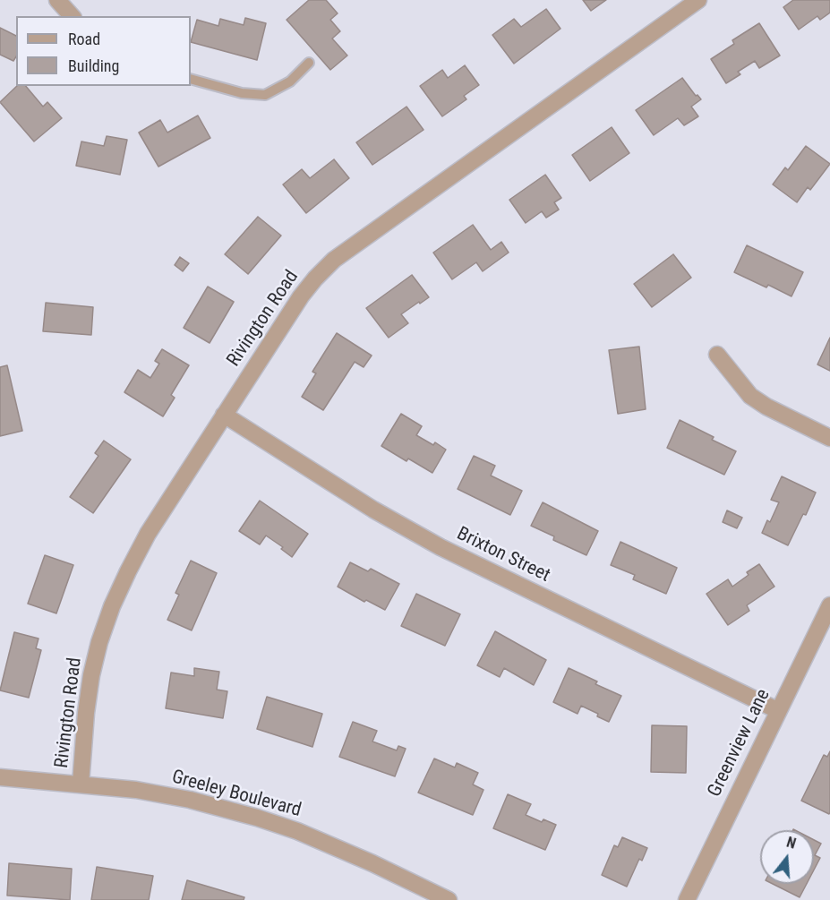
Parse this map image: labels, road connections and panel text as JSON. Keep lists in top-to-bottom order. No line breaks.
{"streets":{"street":["Rivington Road","Brixton Street","Greenview Lane","Greeley Boulevard"]},"crossings":[["Rivington Road","Brixton Street"],["Rivington Road","Greeley Boulevard"],["Brixton Street","Greenview Lane"]],"legend":["Road","Building"],"north":"top"}
